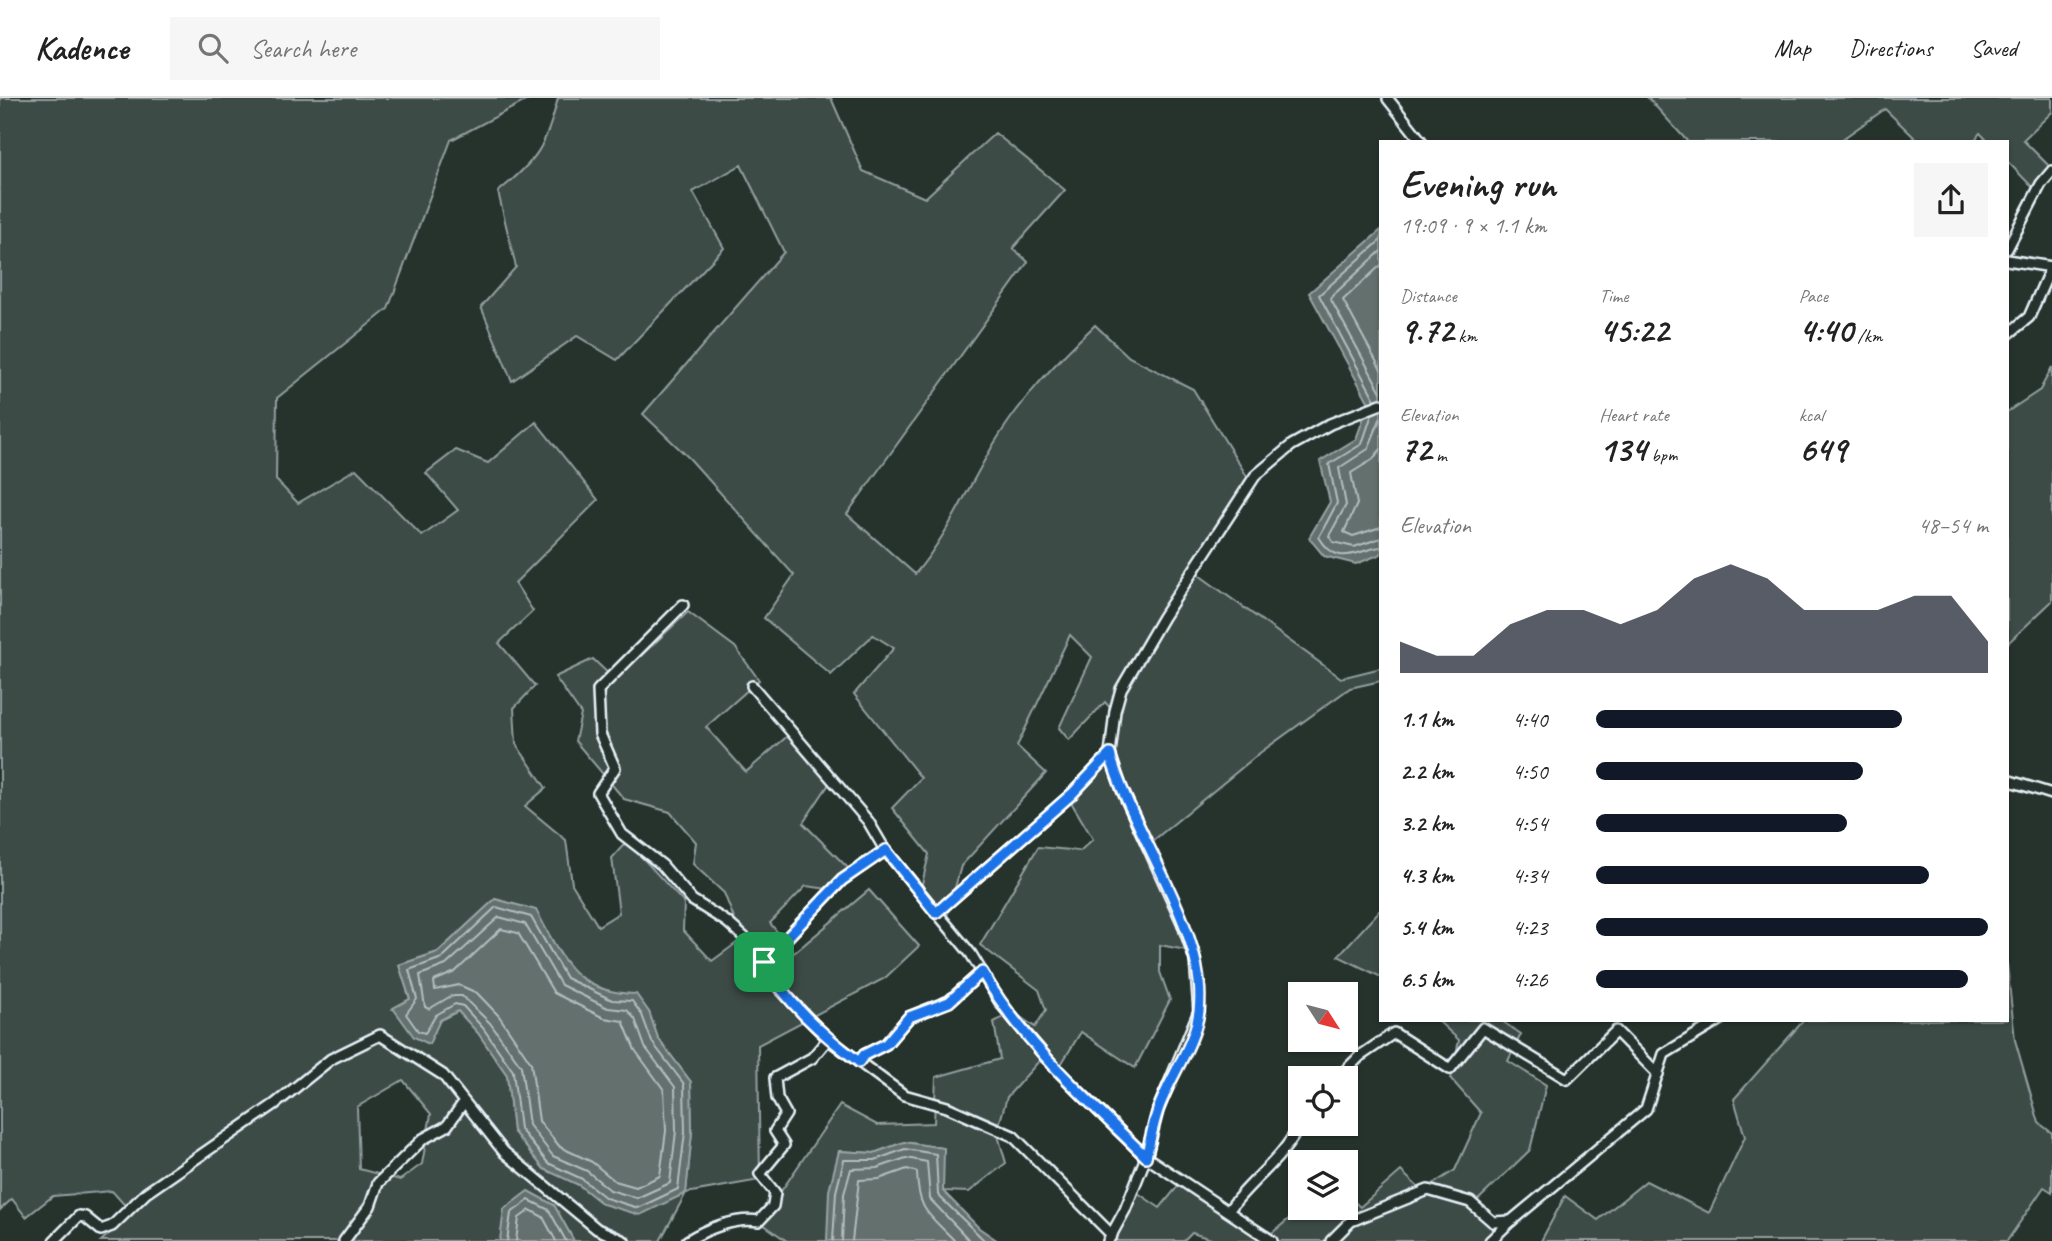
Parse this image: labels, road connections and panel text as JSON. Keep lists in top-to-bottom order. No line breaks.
{"north":"bottom right","page":{"header":"Kadence","search":"Search here","nav":["Map","Directions","Saved"],"heading":["Evening run","19:09 · 9 × 1.1 km"],"stats":[["Distance","9.72 km"],["Time","45:22"],["Pace","4:40 /km"],["Elevation","72 m"],["Heart rate","134 bpm"],["kcal","649"]],"chart":["Elevation","48–54 m"],"list":[{"name":"1.1 km","note":"4:40"},{"name":"2.2 km","note":"4:50"},{"name":"3.2 km","note":"4:54"},{"name":"4.3 km","note":"4:34"},{"name":"5.4 km","note":"4:23"},{"name":"6.5 km","note":"4:26"}]}}
